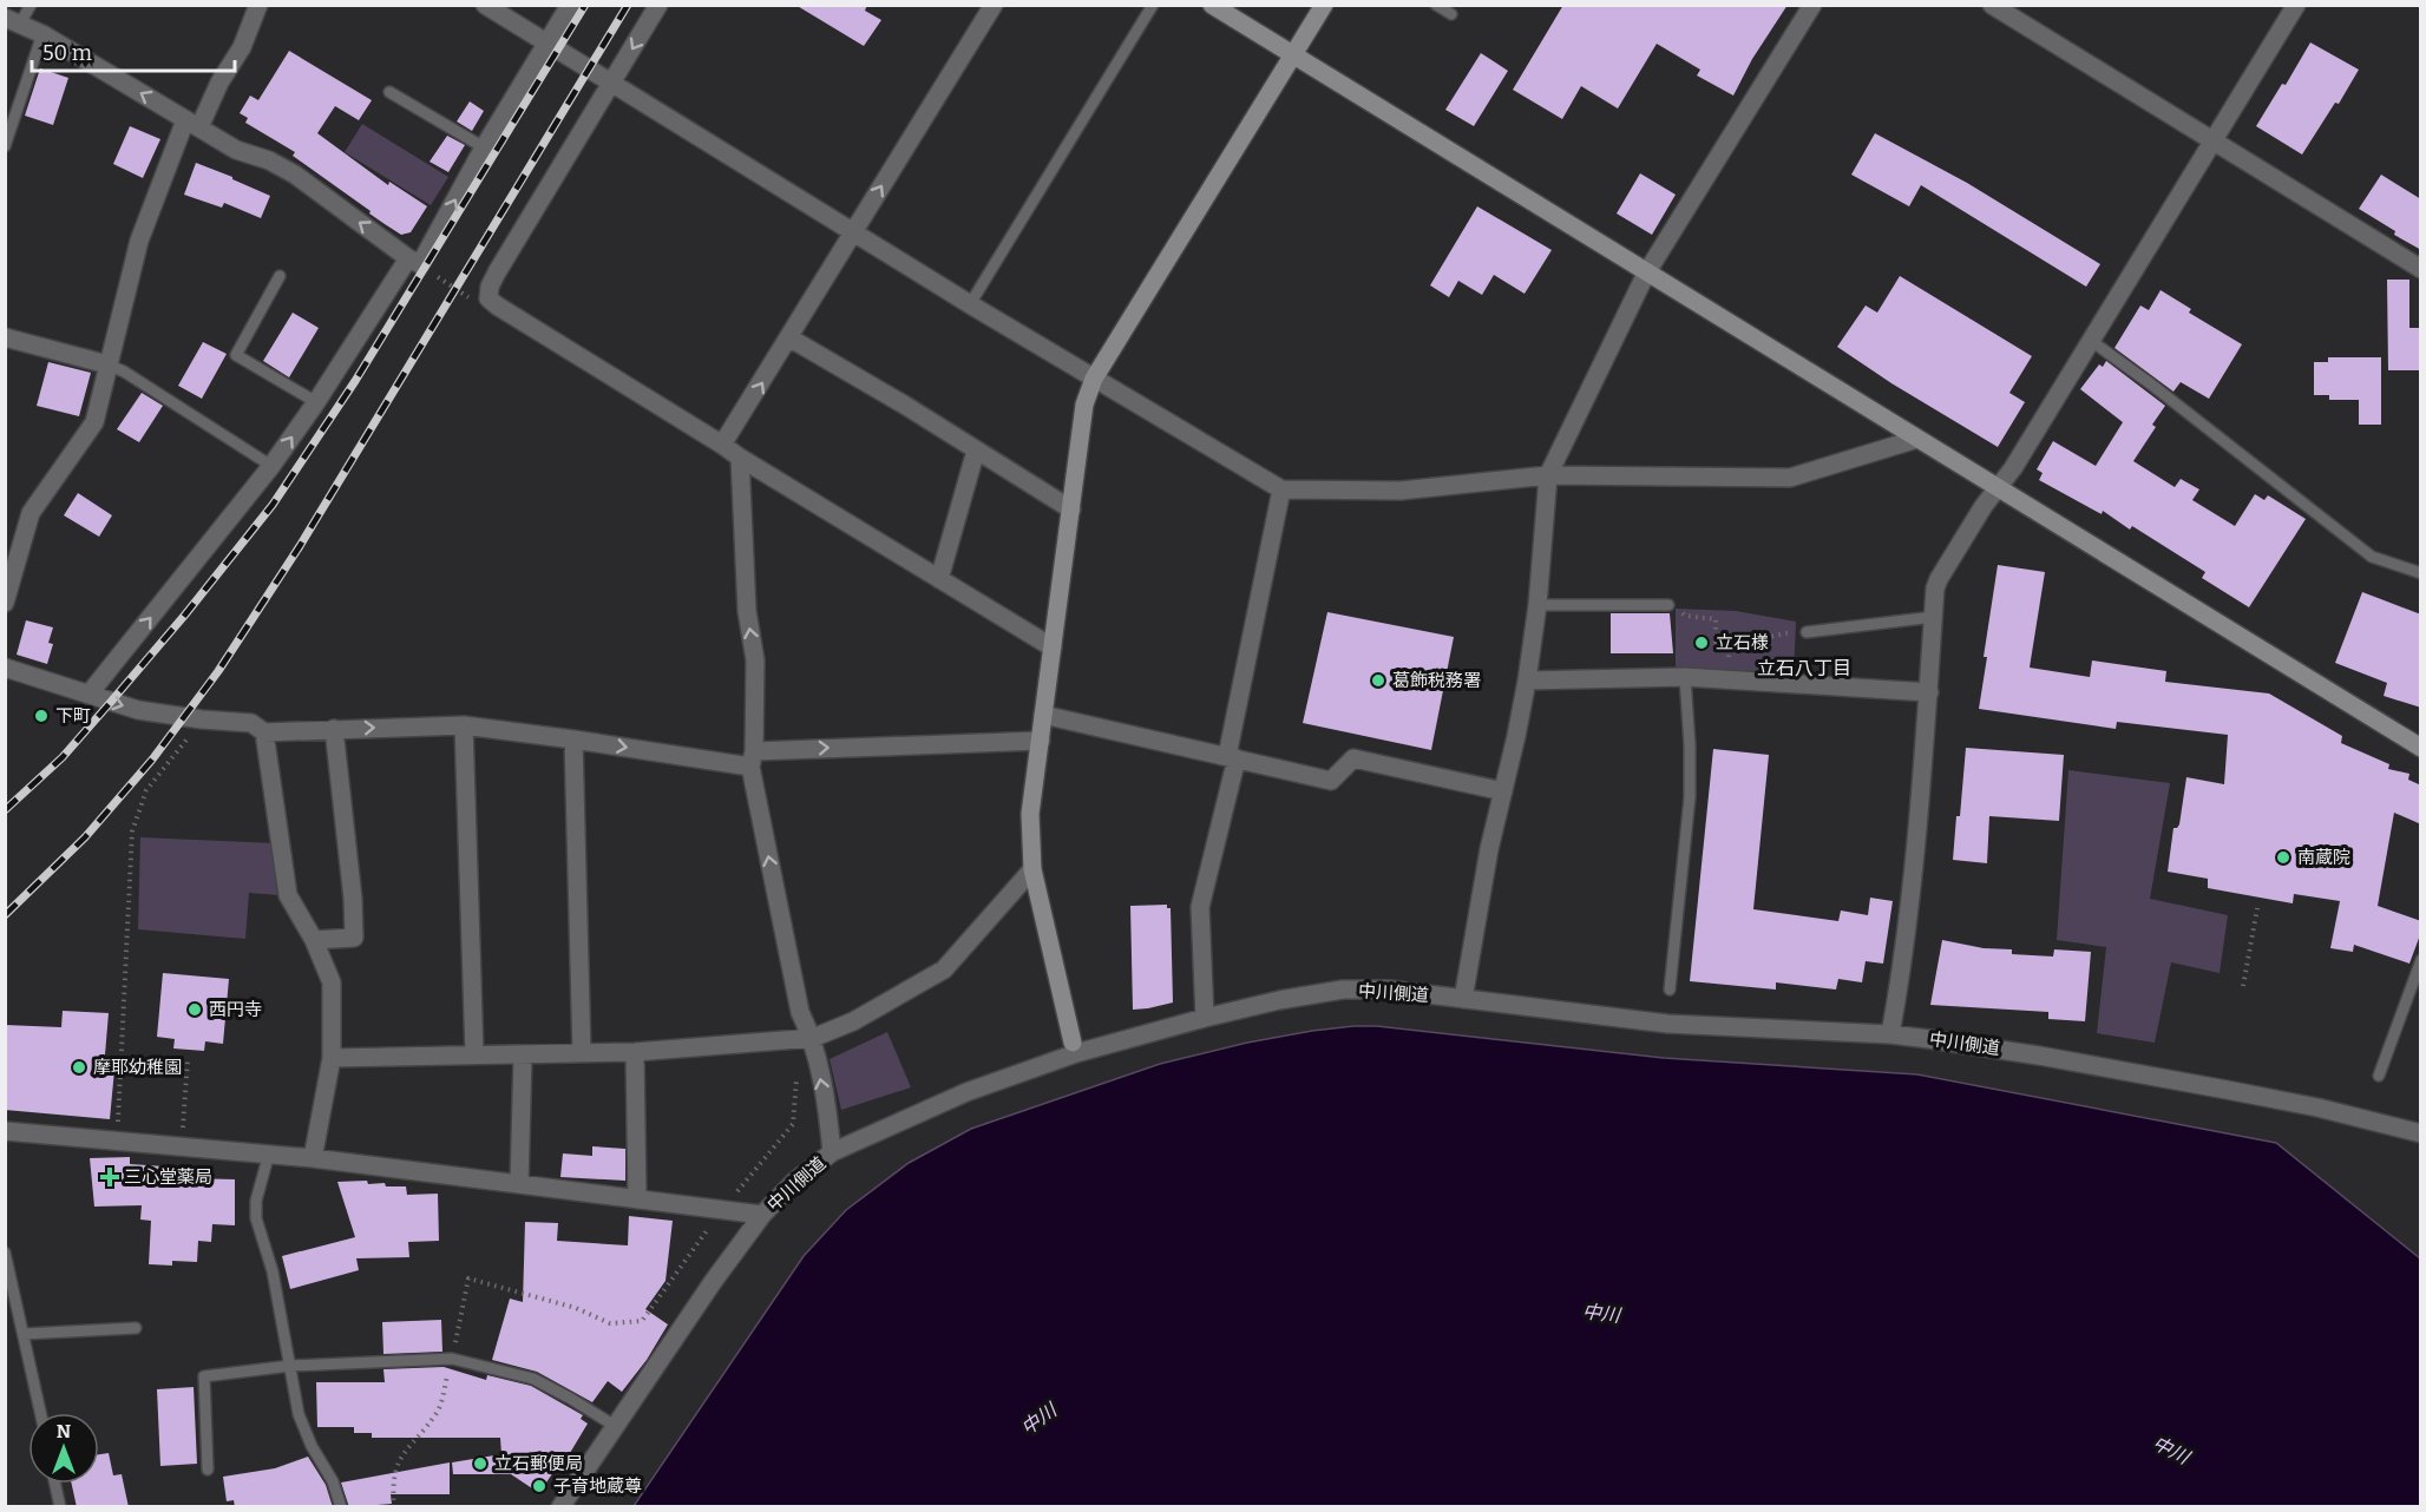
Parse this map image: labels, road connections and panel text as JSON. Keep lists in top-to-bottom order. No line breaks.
{"streets":{"street":["中川側道"]},"districts":["立石八丁目"],"water":["中川"],"places":{"other":["立石様","葛飾税務署","下町","南蔵院","西円寺","摩耶幼稚園","立石郵便局","子育地蔵尊"],"health":["三心堂薬局"]},"scale_bar":"50 m","north":"top"}
